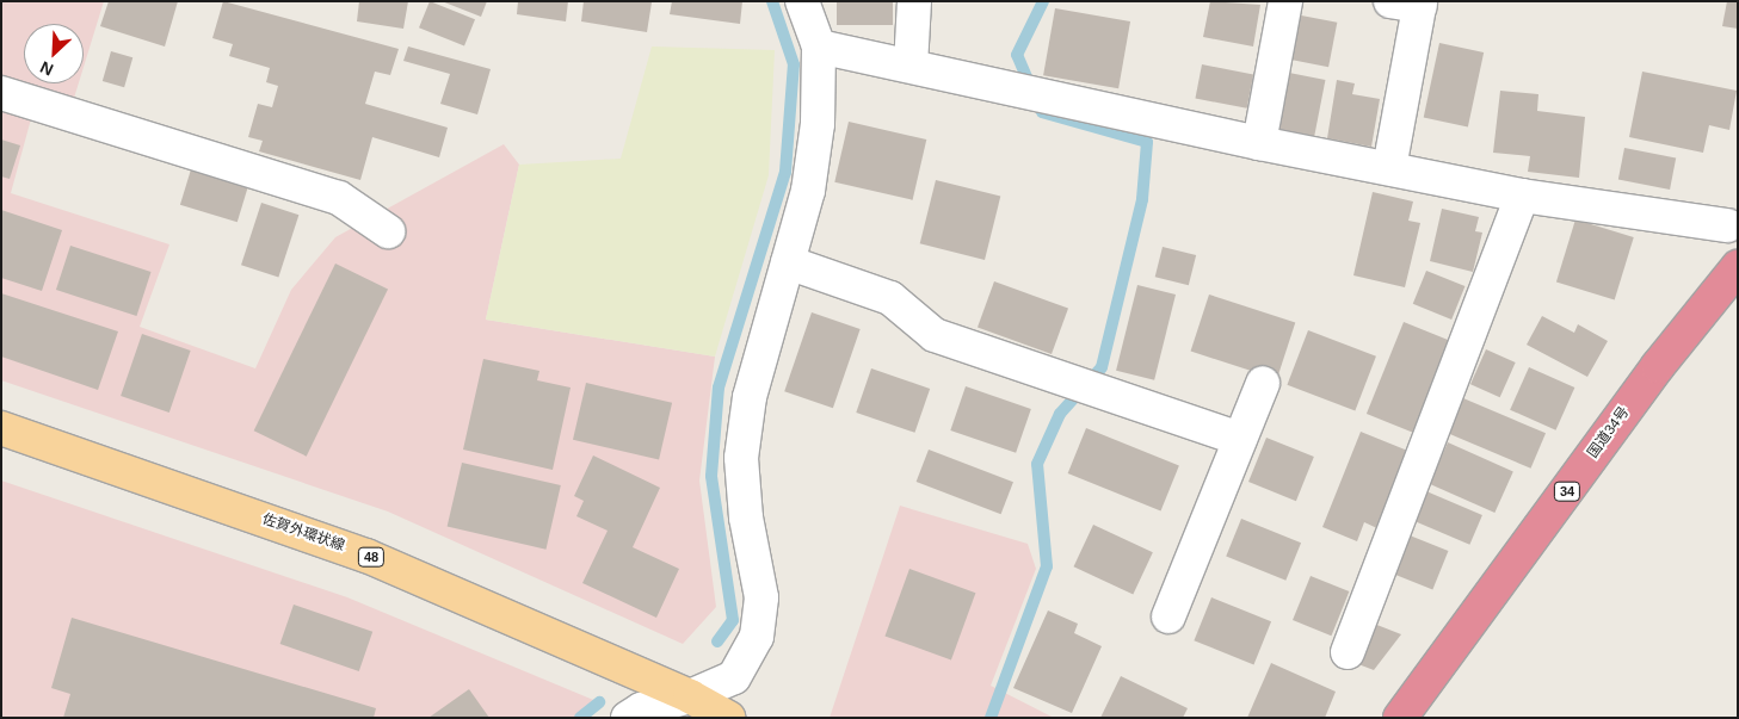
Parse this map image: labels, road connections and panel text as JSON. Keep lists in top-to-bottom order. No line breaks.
{"streets":{"highway":["国道34号","34"],"main road":["佐賀外環状線","48"]},"north":"bottom left"}
